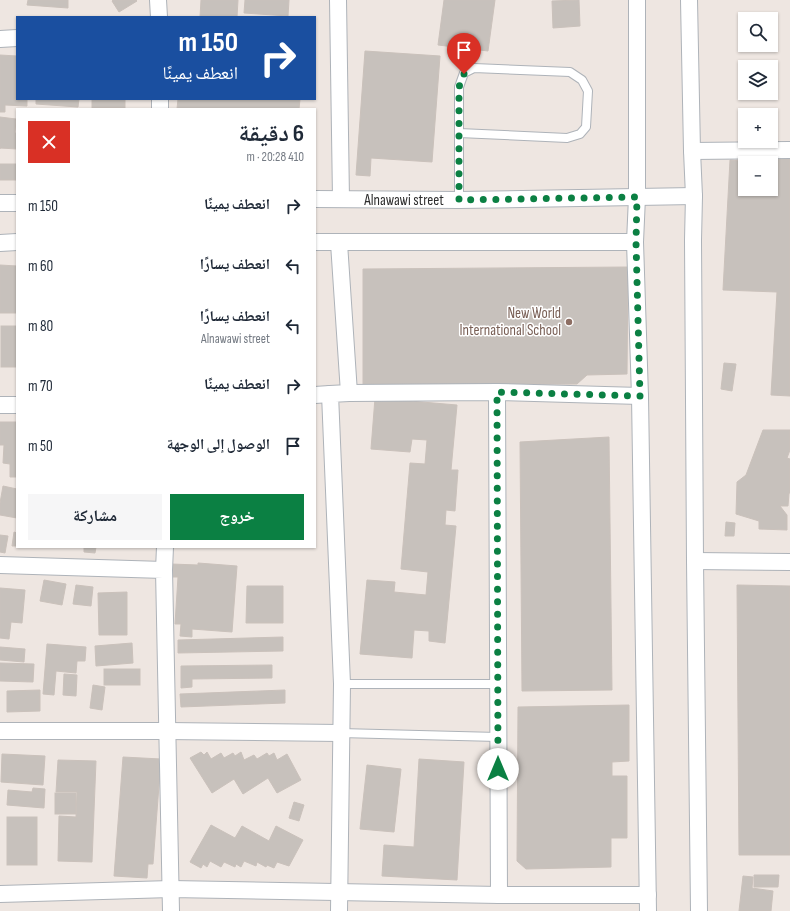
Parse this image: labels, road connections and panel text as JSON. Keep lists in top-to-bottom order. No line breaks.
{"streets":{"street":["Alnawawi street"]},"places":["New World International School"],"page":{"map_buttons":["+","−"],"turn":["150 m","انعطف يمينًا"],"heading":["6 دقيقة","410 m · 20:28"],"list":[{"name":"انعطف يمينًا","value":"150 m"},{"name":"انعطف يسارًا","value":"60 m"},{"name":"انعطف يسارًا","note":"Alnawawi street","value":"80 m"},{"name":"انعطف يمينًا","value":"70 m"},{"name":"الوصول إلى الوجهة","value":"50 m"}],"buttons":["خروج","مشاركة"]}}
